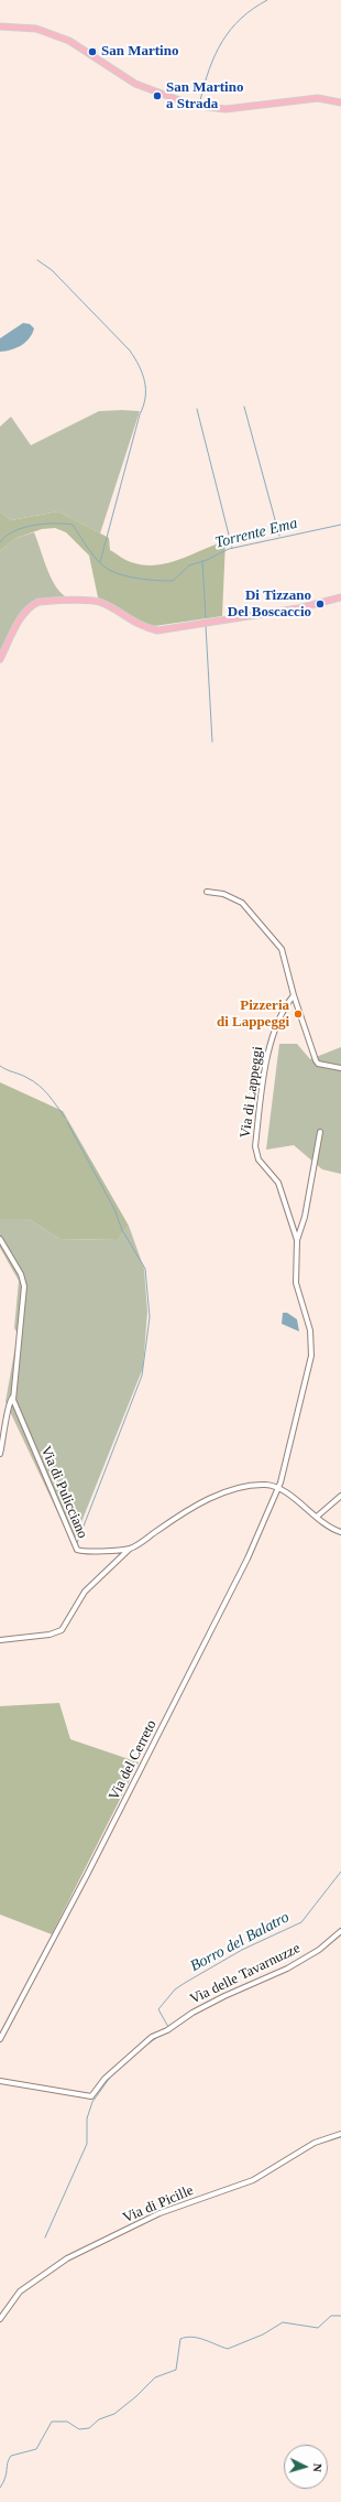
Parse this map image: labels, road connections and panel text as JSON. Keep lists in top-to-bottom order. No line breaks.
{"streets":{"street":["Via di Lappeggi","Via di Pulicciano","Via del Cerreto","Via delle Tavarnuzze","Via di Picille"]},"crossings":[["Via di Lappeggi","Via di Pulicciano"],["Via di Lappeggi","Via del Cerreto"],["Via di Pulicciano","Via del Cerreto"]],"water":["Torrente Ema","Borro del Balatro"],"places":["San Martino","San Martino a Strada","Di Tizzano Del Boscaccio","Pizzeria di Lappeggi"],"north":"right"}
